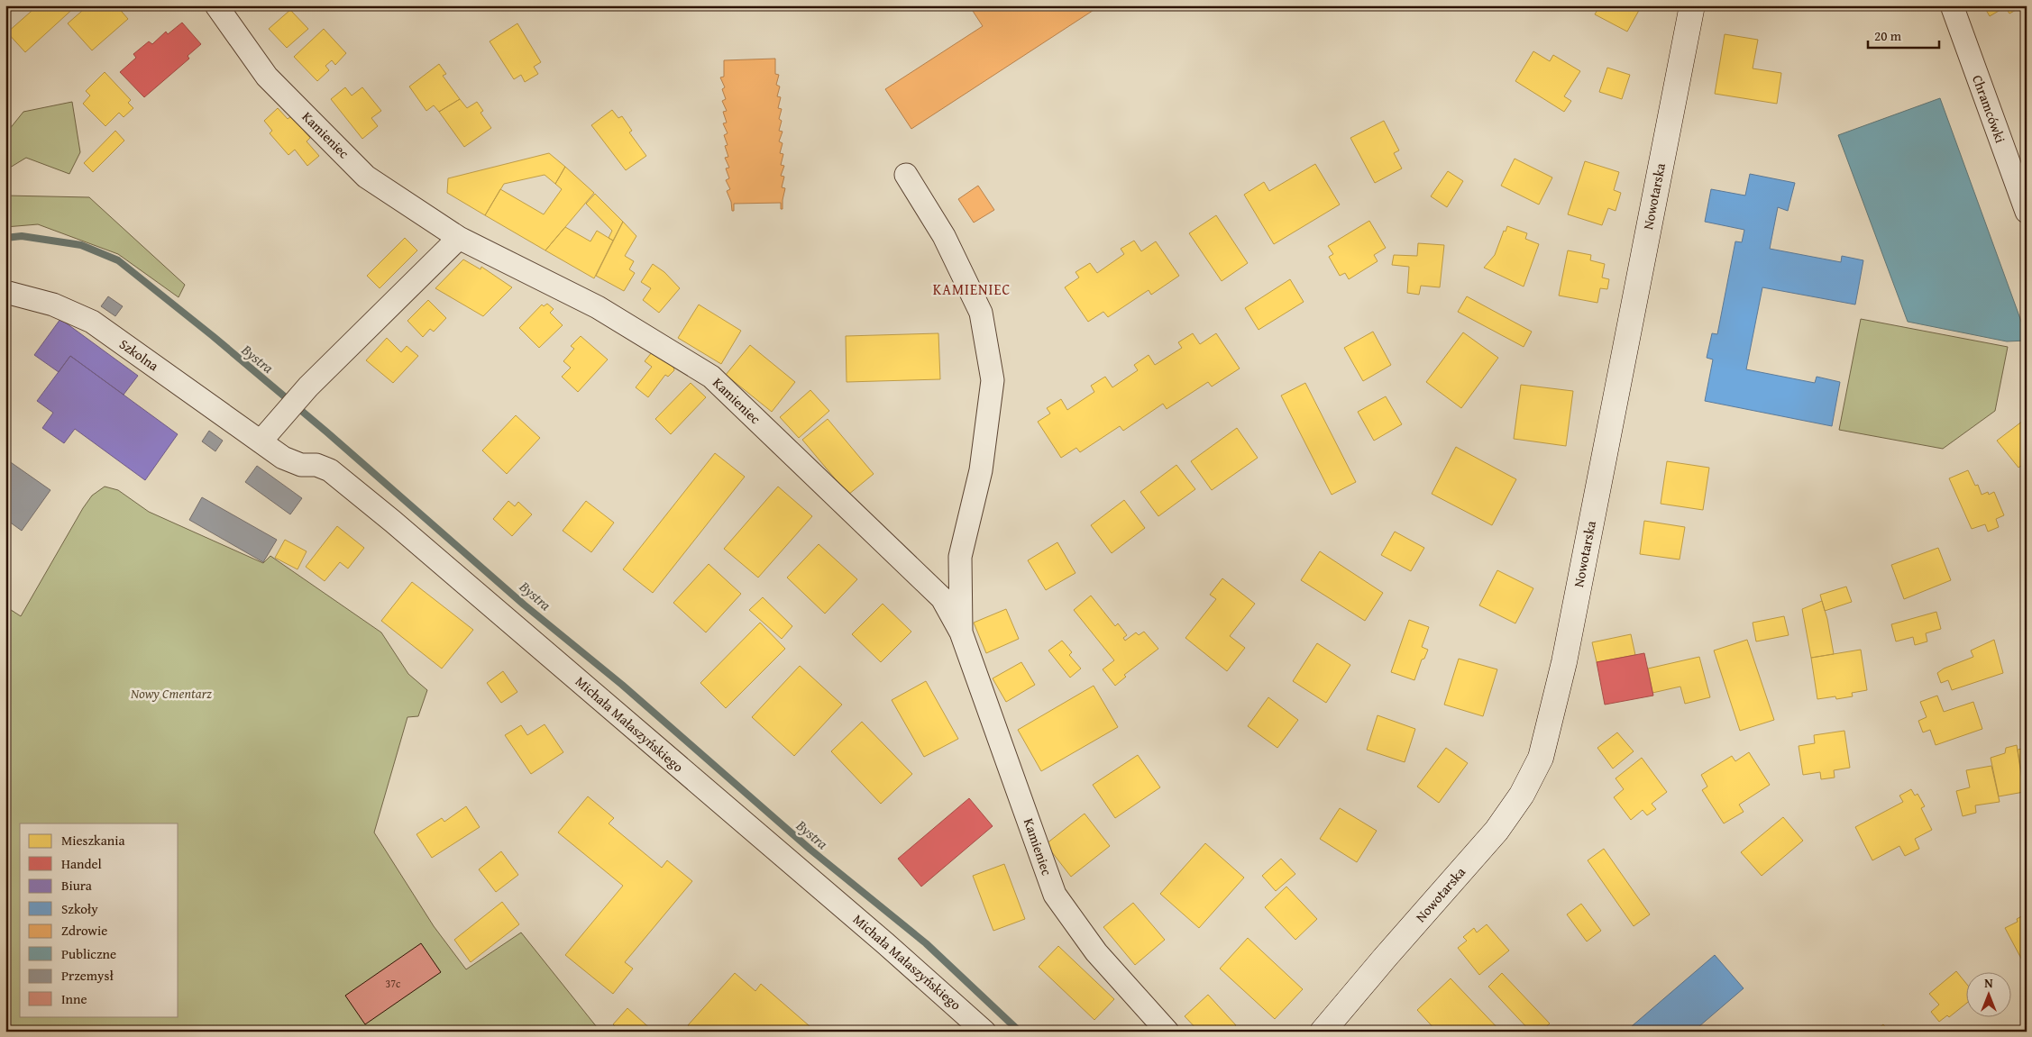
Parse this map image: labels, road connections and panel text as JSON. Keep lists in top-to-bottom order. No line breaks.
{"streets":{"main road":["Nowotarska"],"street":["Chramcówki","Kamieniec","Szkolna","Michała Małaszyńskiego"]},"crossings":[["Szkolna","Michała Małaszyńskiego"]],"districts":["KAMIENIEC"],"water":["Bystra"],"parks":["Nowy Cmentarz"],"house_numbers":["37c"],"legend":["Mieszkania","Handel","Biura","Szkoły","Zdrowie","Publiczne","Przemysł","Inne"],"scale_bar":"20 m","north":"top"}
